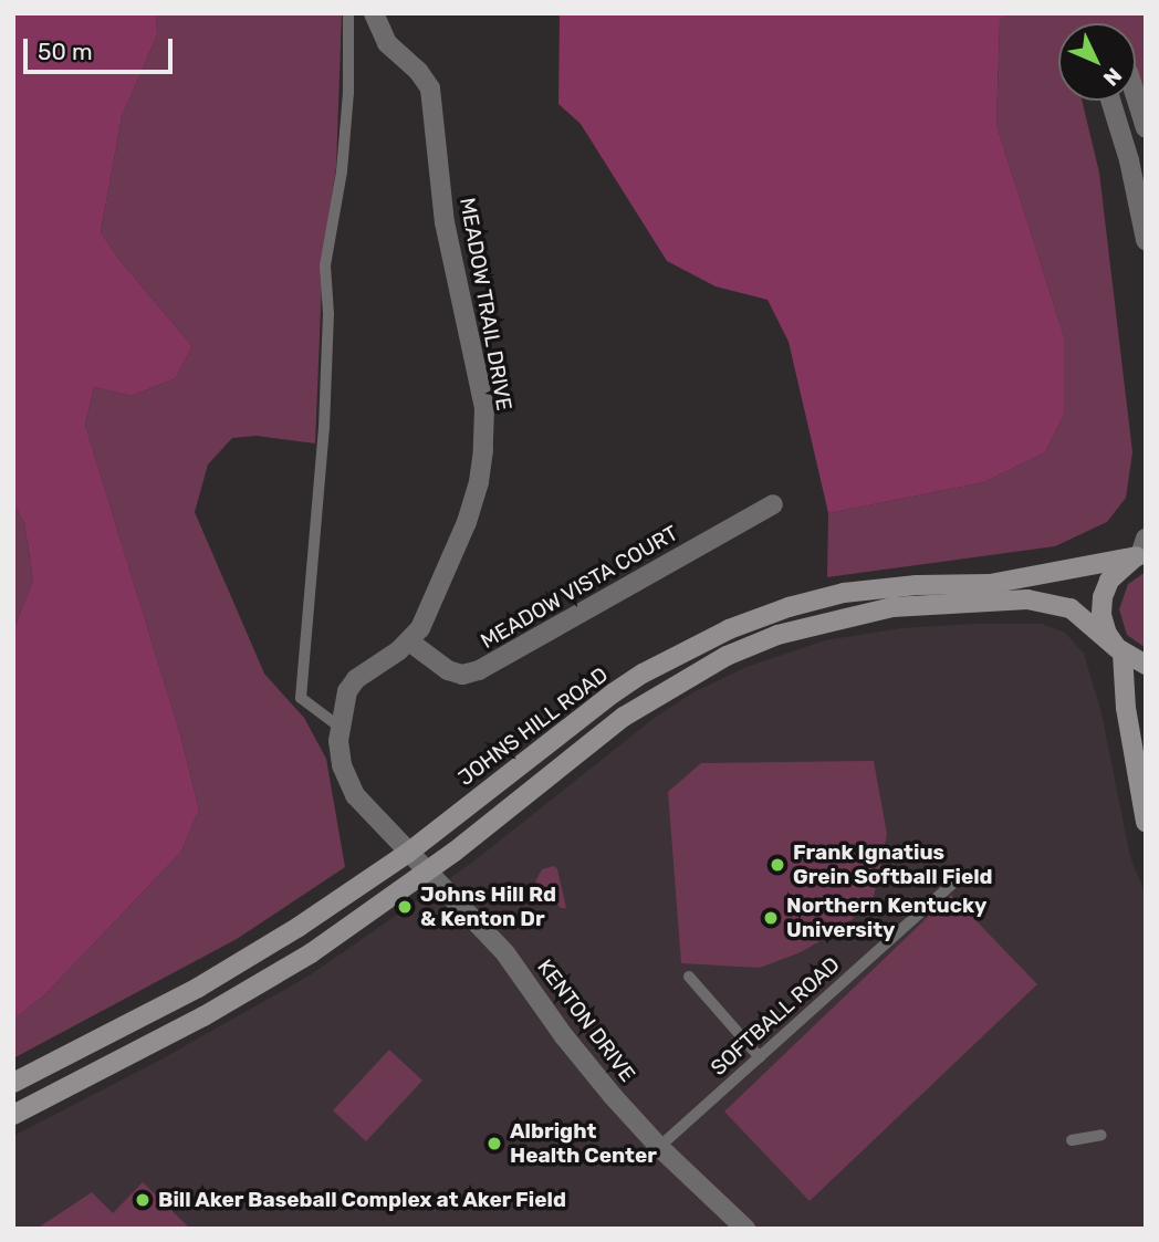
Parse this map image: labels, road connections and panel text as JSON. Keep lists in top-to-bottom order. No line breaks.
{"streets":{"main road":["JOHNS HILL ROAD"],"street":["MEADOW TRAIL DRIVE","MEADOW VISTA COURT","KENTON DRIVE"],"lane":["SOFTBALL ROAD"]},"crossings":[["MEADOW TRAIL DRIVE","MEADOW VISTA COURT"],["MEADOW TRAIL DRIVE","JOHNS HILL ROAD"],["MEADOW TRAIL DRIVE","KENTON DRIVE"],["SOFTBALL ROAD","KENTON DRIVE"]],"places":["Frank Ignatius Grein Softball Field","Johns Hill Rd & Kenton Dr","Northern Kentucky University","Albright Health Center","Bill Aker Baseball Complex at Aker Field"],"scale_bar":"50 m","north":"bottom right"}
